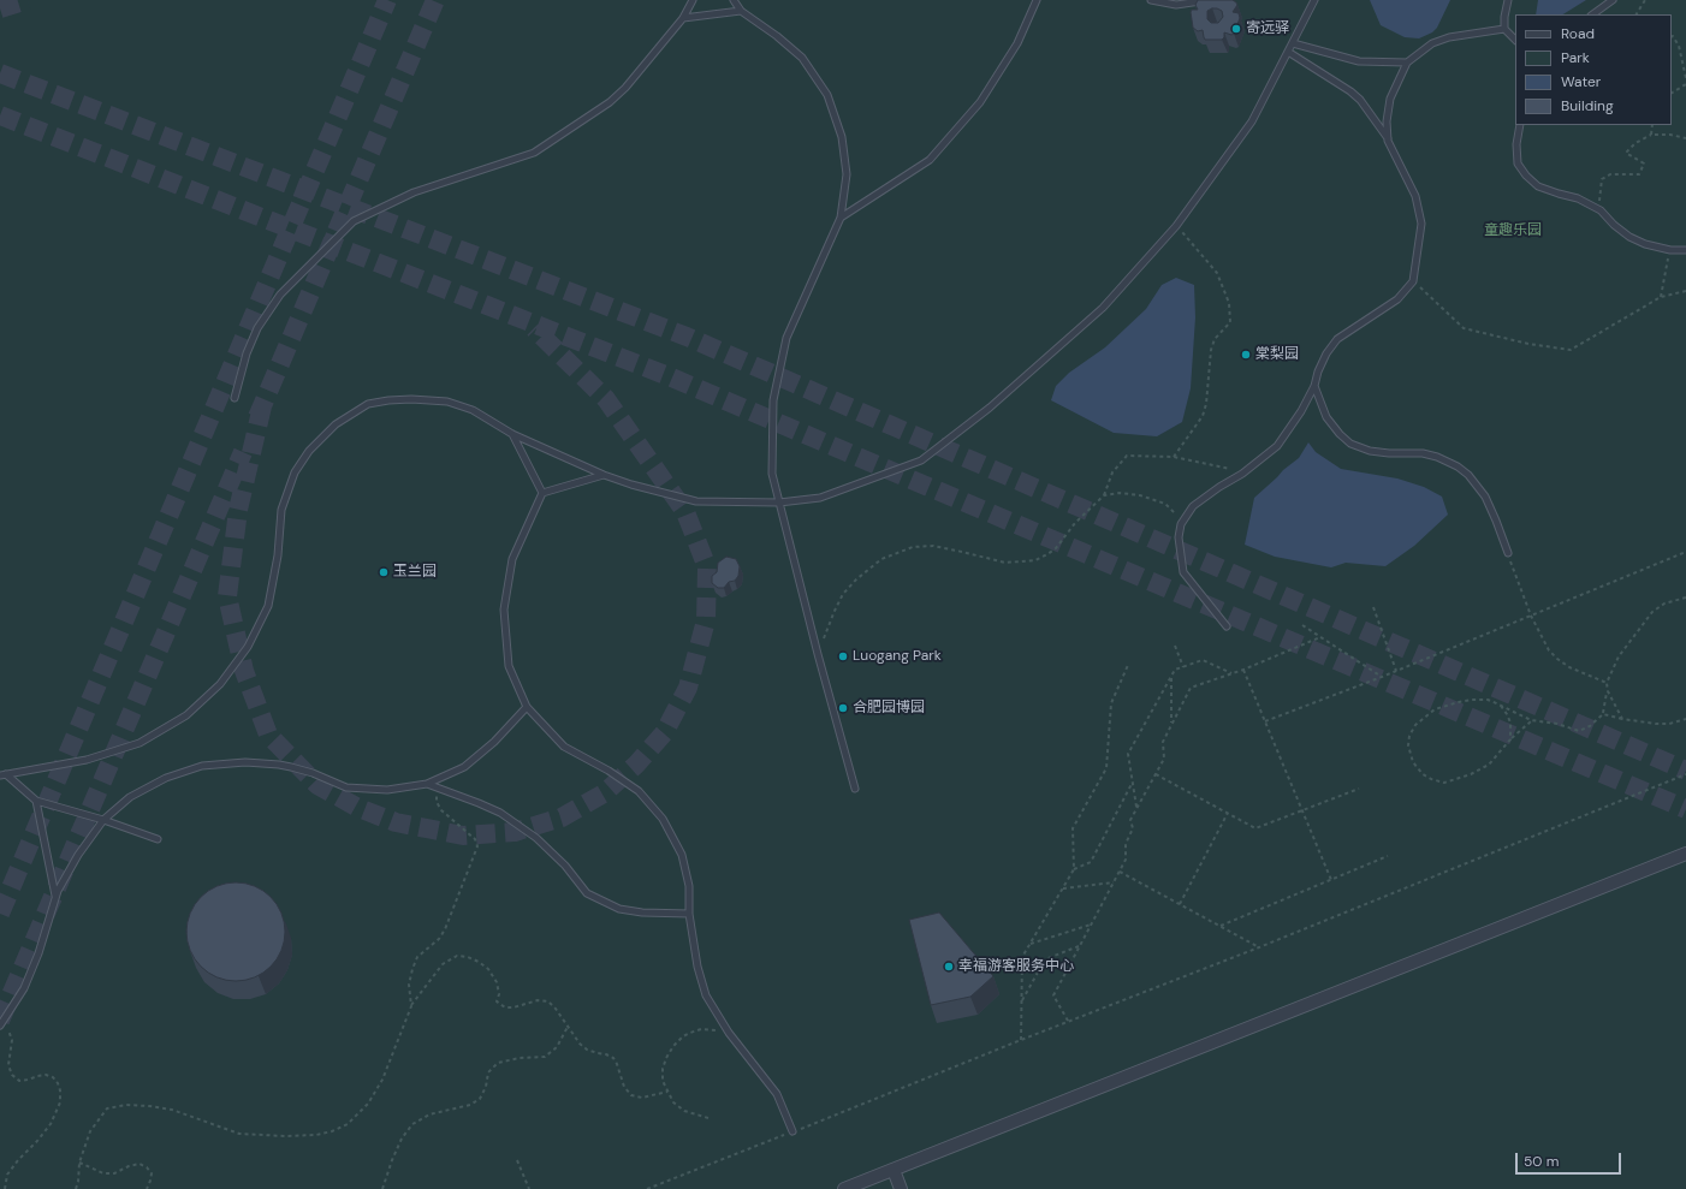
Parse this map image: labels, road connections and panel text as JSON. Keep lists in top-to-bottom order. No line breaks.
{"parks":["童趣乐园"],"places":["寄远驿","棠梨园","玉兰园","Luogang Park","合肥园博园","幸福游客服务中心"],"legend":["Road","Park","Water","Building"],"scale_bar":"50 m"}
